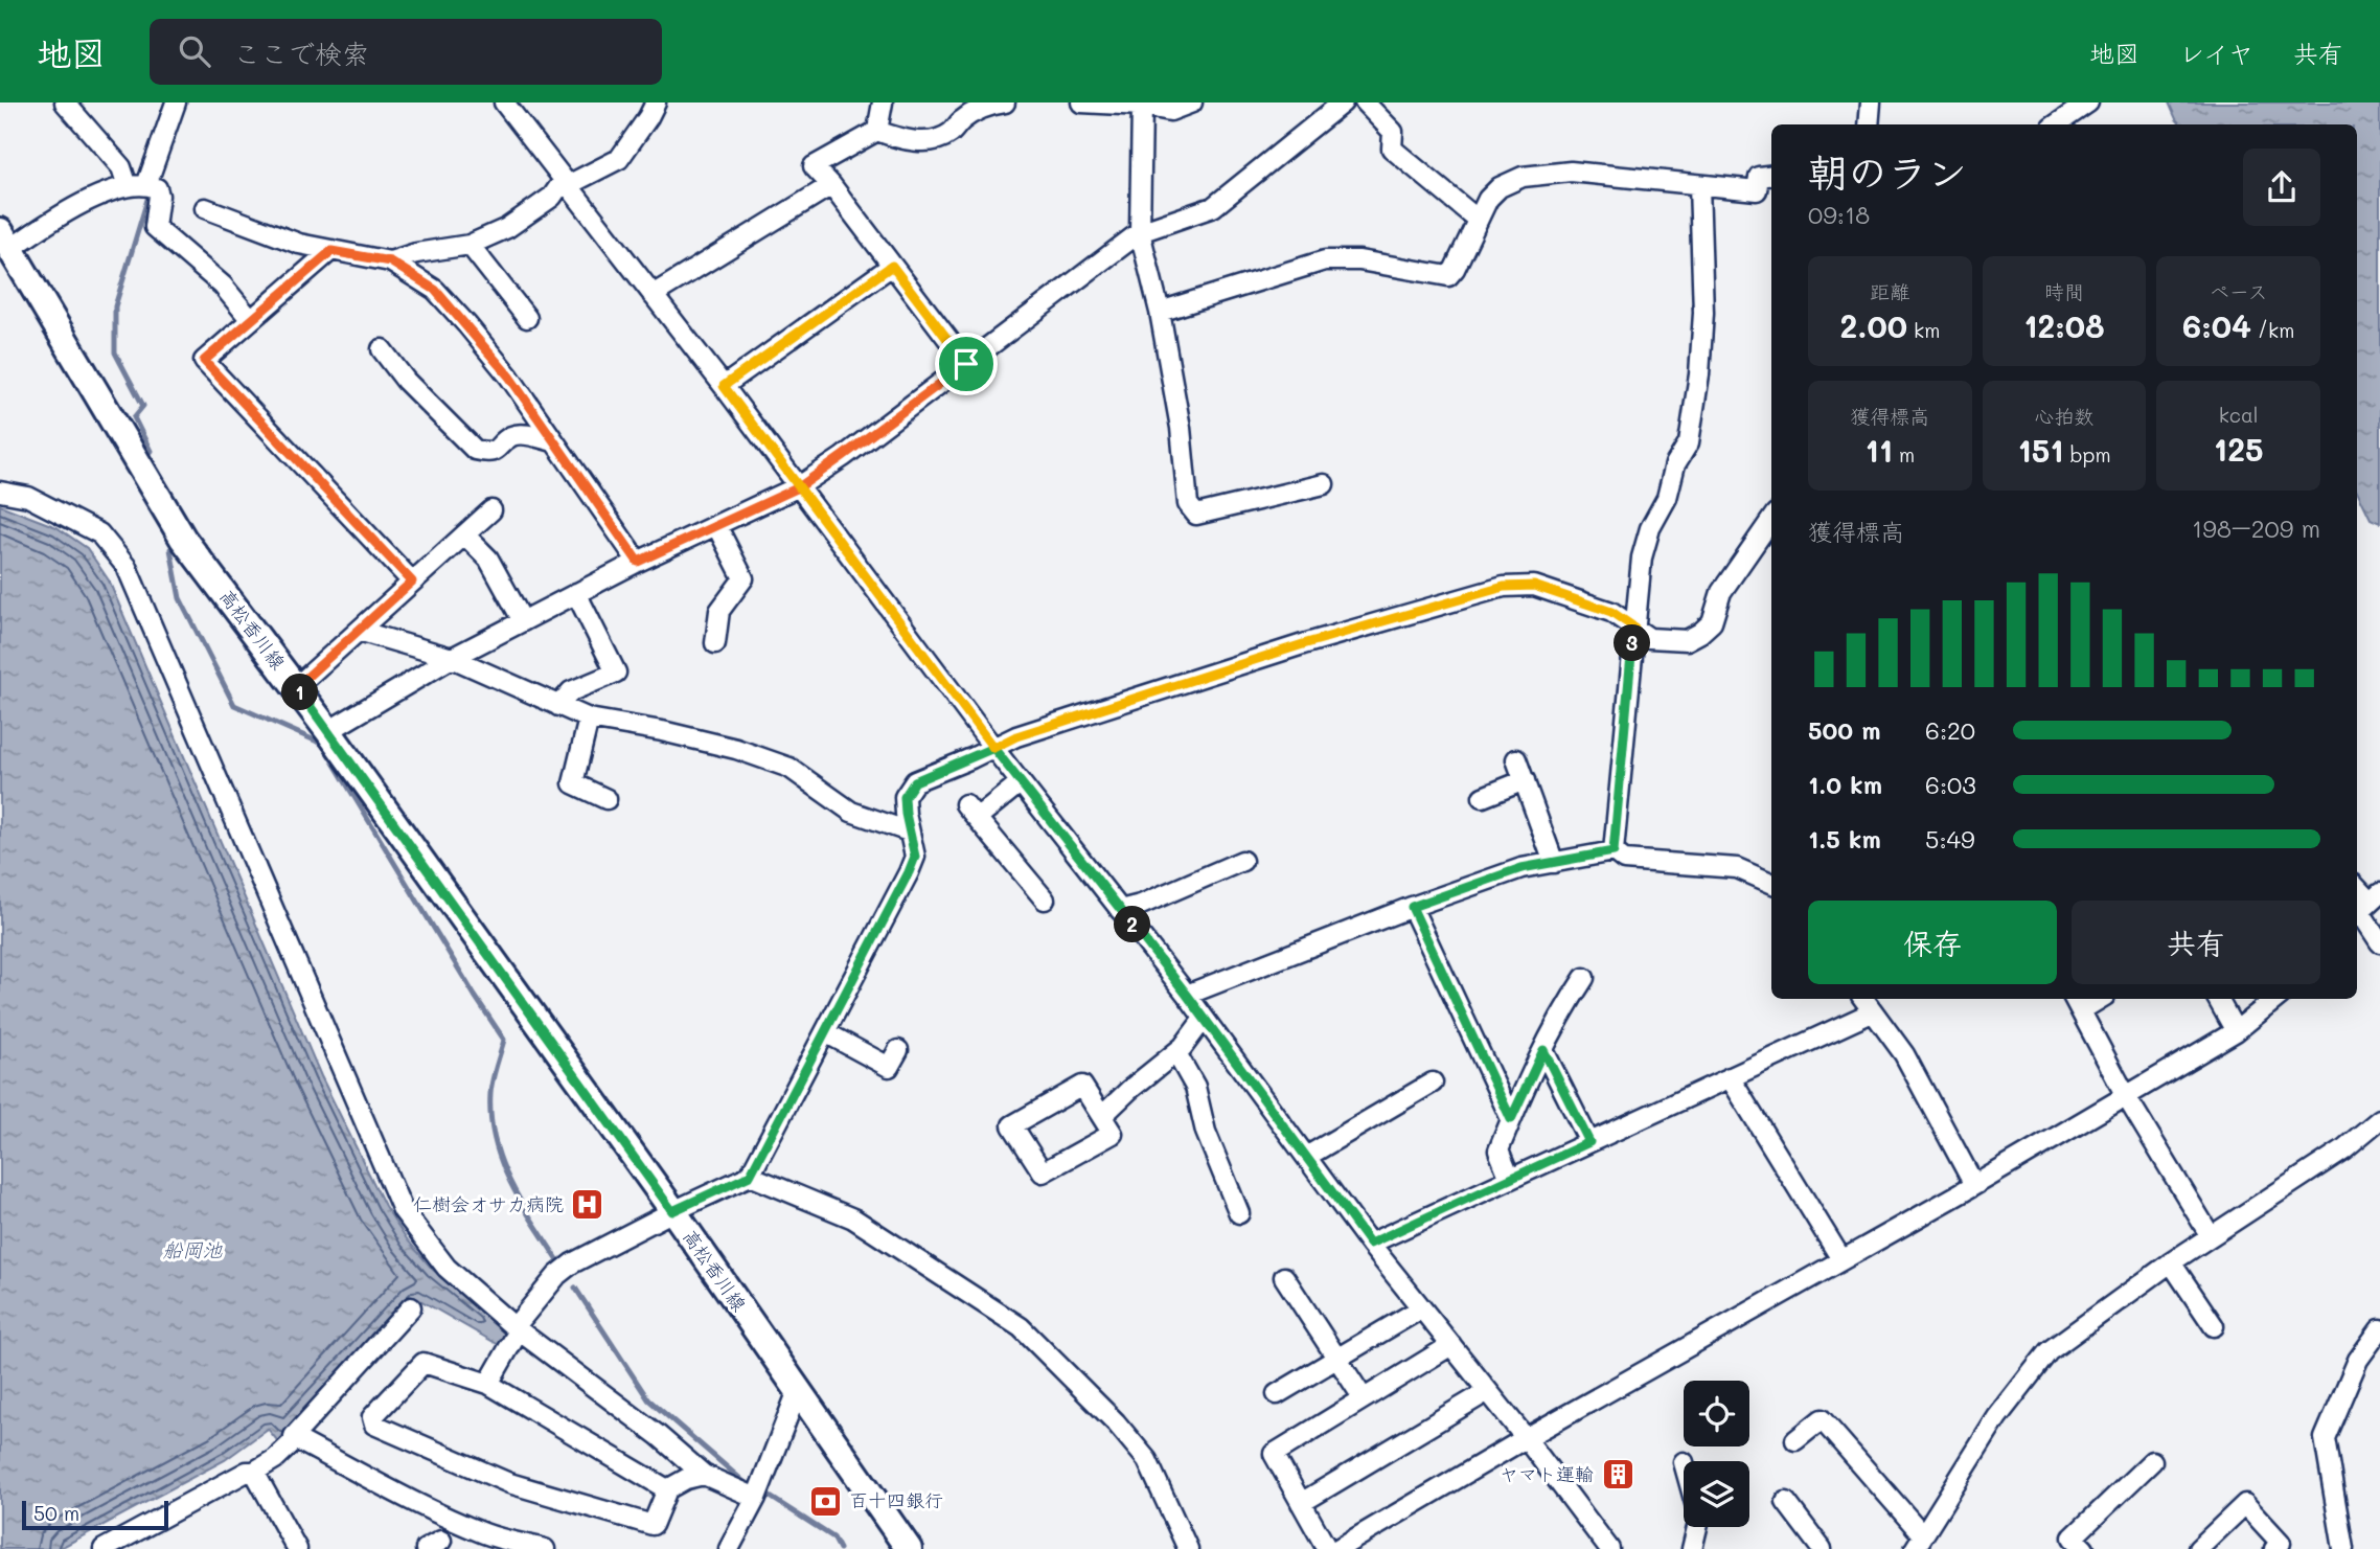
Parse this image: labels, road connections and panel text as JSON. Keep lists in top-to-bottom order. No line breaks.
{"streets":{"main road":["高松香川線"]},"water":["船岡池"],"places":{"hospital":["仁樹会オサカ病院"],"building":["ヤマト運輸"],"bank":["百十四銀行"]},"scale_bar":"50 m","page":{"header":"地図","search":"ここで検索","nav":["地図","レイヤ","共有"],"heading":["朝のラン","09:18"],"stats":[["距離","2.00 km"],["時間","12:08"],["ペース","6:04 /km"],["獲得標高","11 m"],["心拍数","151 bpm"],["kcal","125"]],"chart":["獲得標高","198–209 m"],"pins":["3","1","2"],"list":[{"name":"500 m","note":"6:20"},{"name":"1.0 km","note":"6:03"},{"name":"1.5 km","note":"5:49"}],"buttons":["保存","共有"],"scale":"50 m"}}
